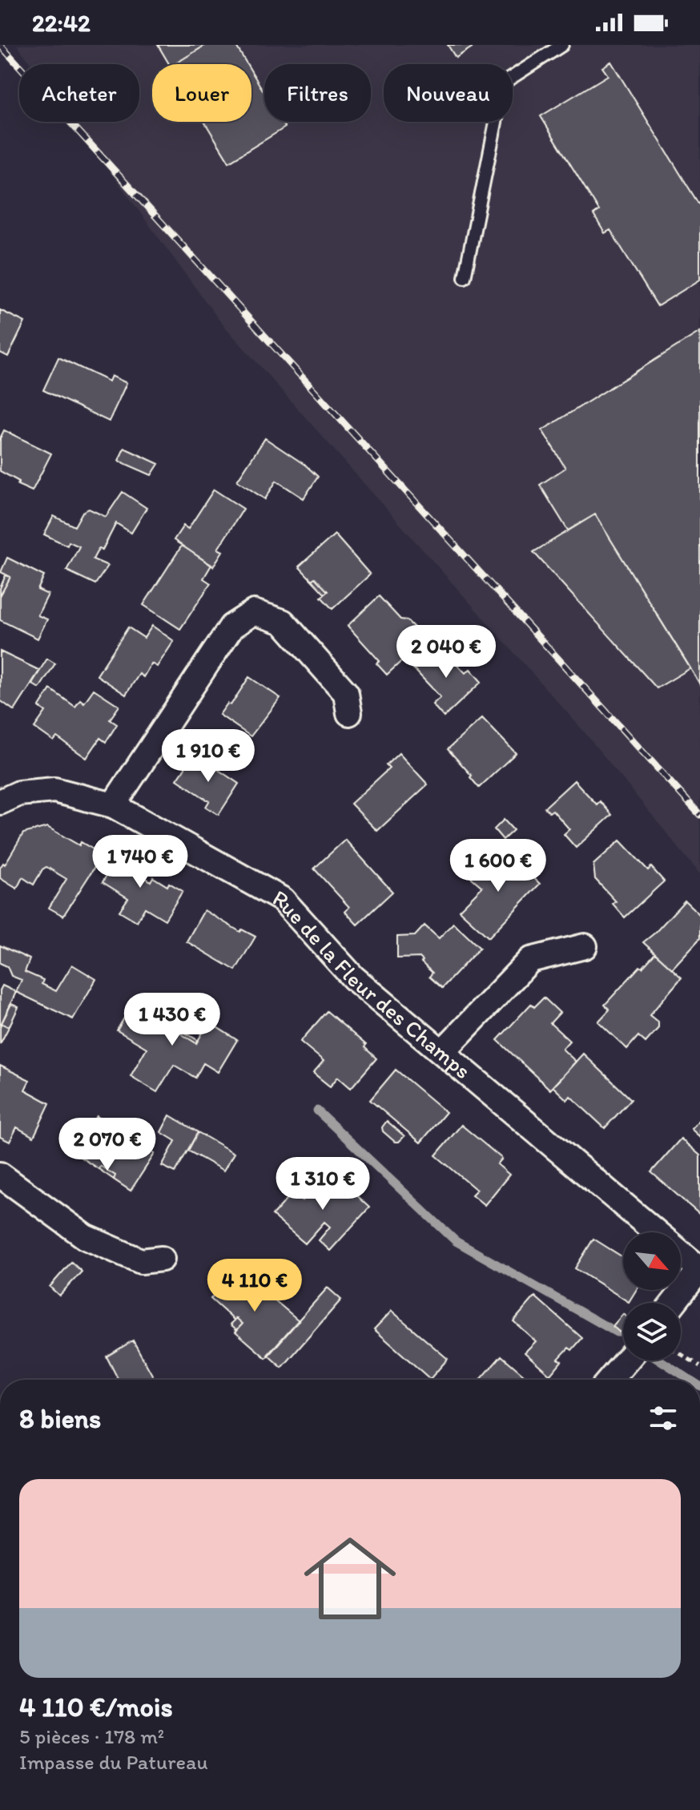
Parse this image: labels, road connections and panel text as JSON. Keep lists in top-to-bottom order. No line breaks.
{"streets":{"street":["Rue de la Fleur des Champs"]},"north":"bottom right","page":{"status":"22:42","chip":["Acheter","Louer","Filtres","Nouveau"],"price":["2 040 €","1 910 €","1 740 €","1 600 €","1 430 €","2 070 €","1 310 €","4 110 €"],"heading":"8 biens","list":[{"name":"4 110 €/mois","note":"5 pièces · 178 m² · Impasse du Patureau"}]}}
